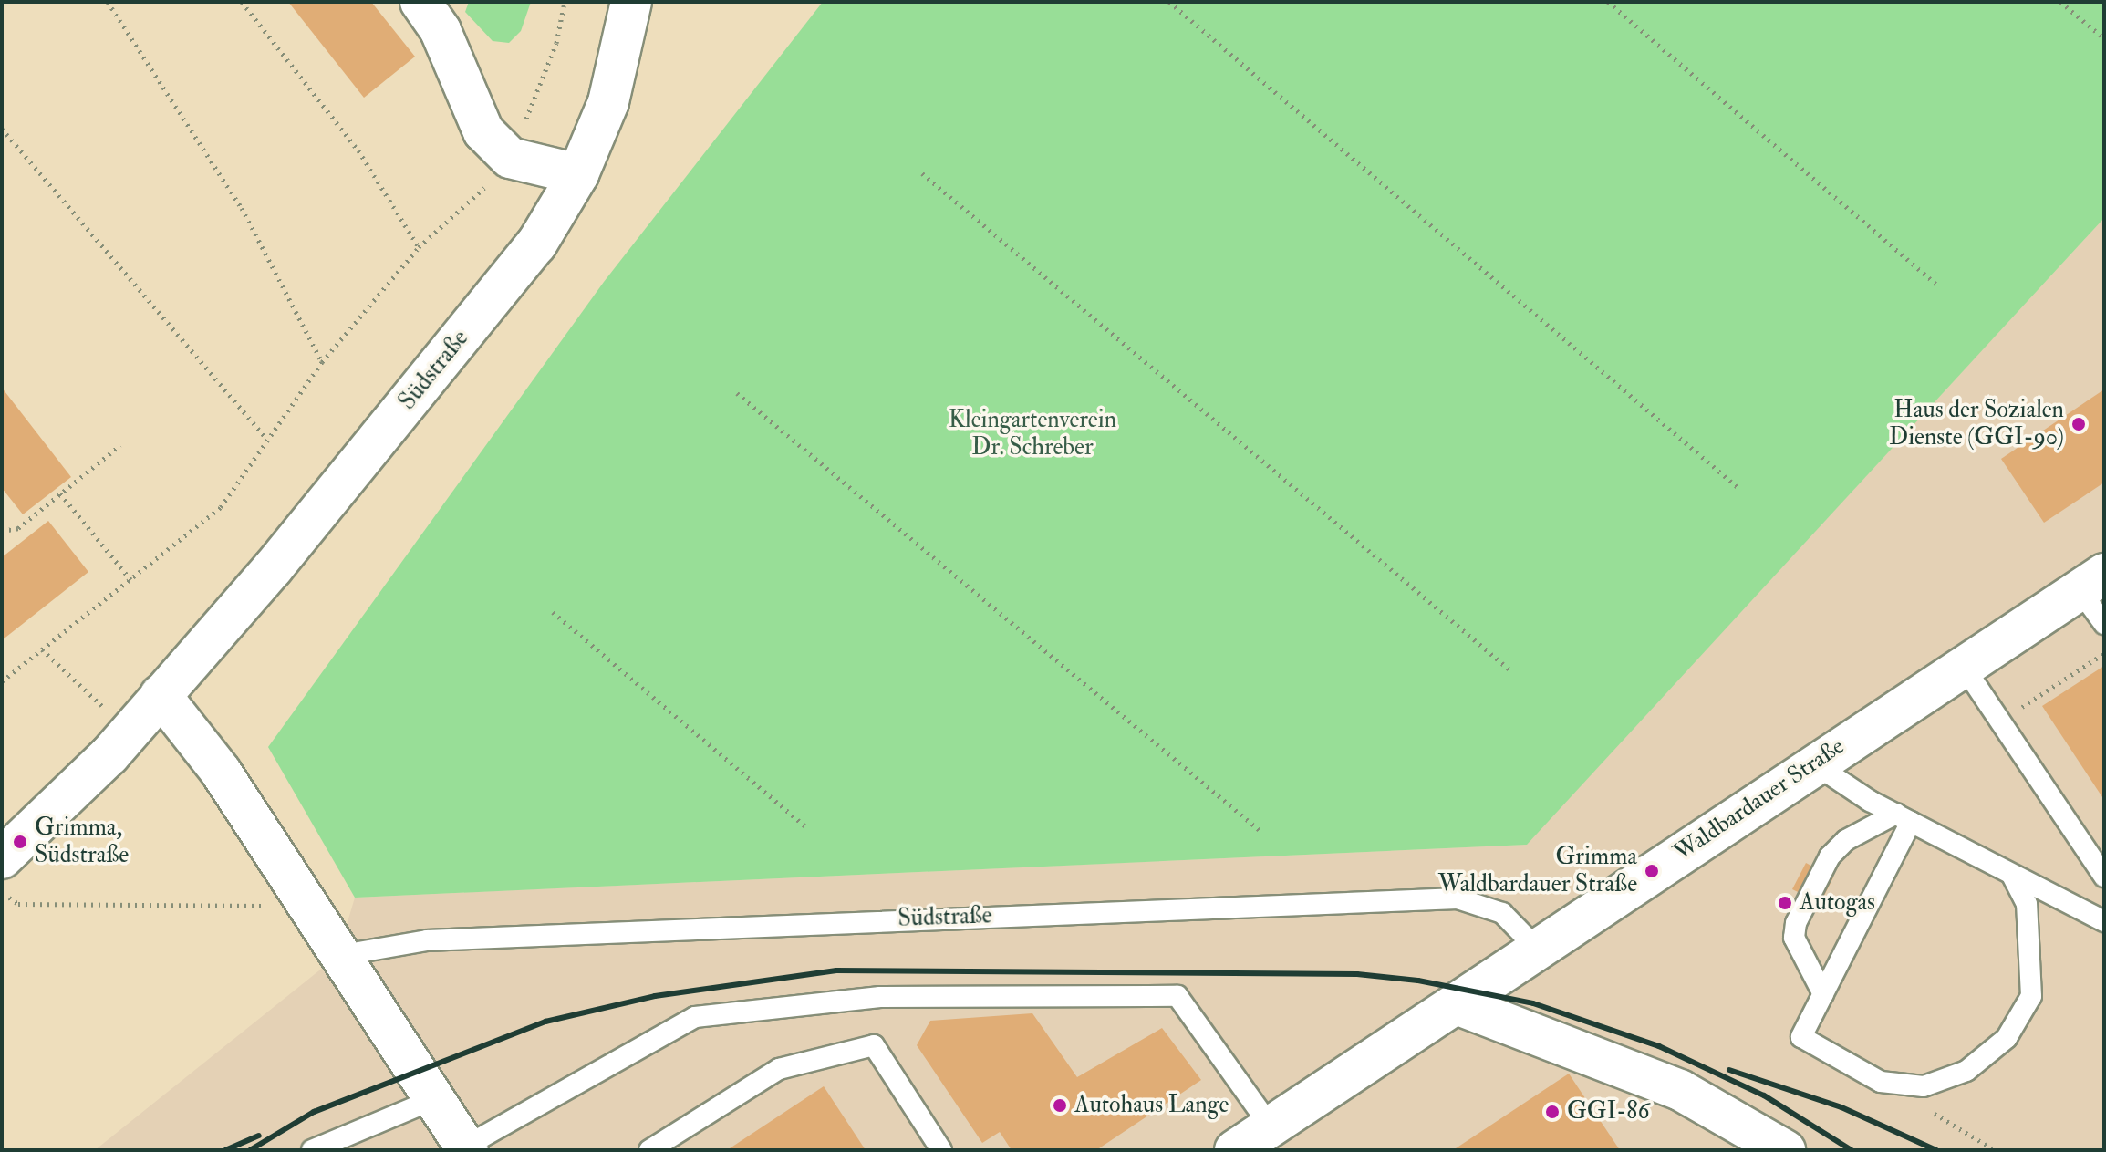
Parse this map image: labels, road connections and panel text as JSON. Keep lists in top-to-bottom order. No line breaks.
{"streets":{"street":["Südstraße","Waldbardauer Straße"]},"crossings":[["Südstraße","Waldbardauer Straße"]],"parks":["Kleingartenverein Dr. Schreber"],"places":["Haus der Sozialen Dienste (GGI-90)","Grimma, Südstraße","Grimma Waldbardauer Straße","Autogas","Autohaus Lange","GGI-86"]}
